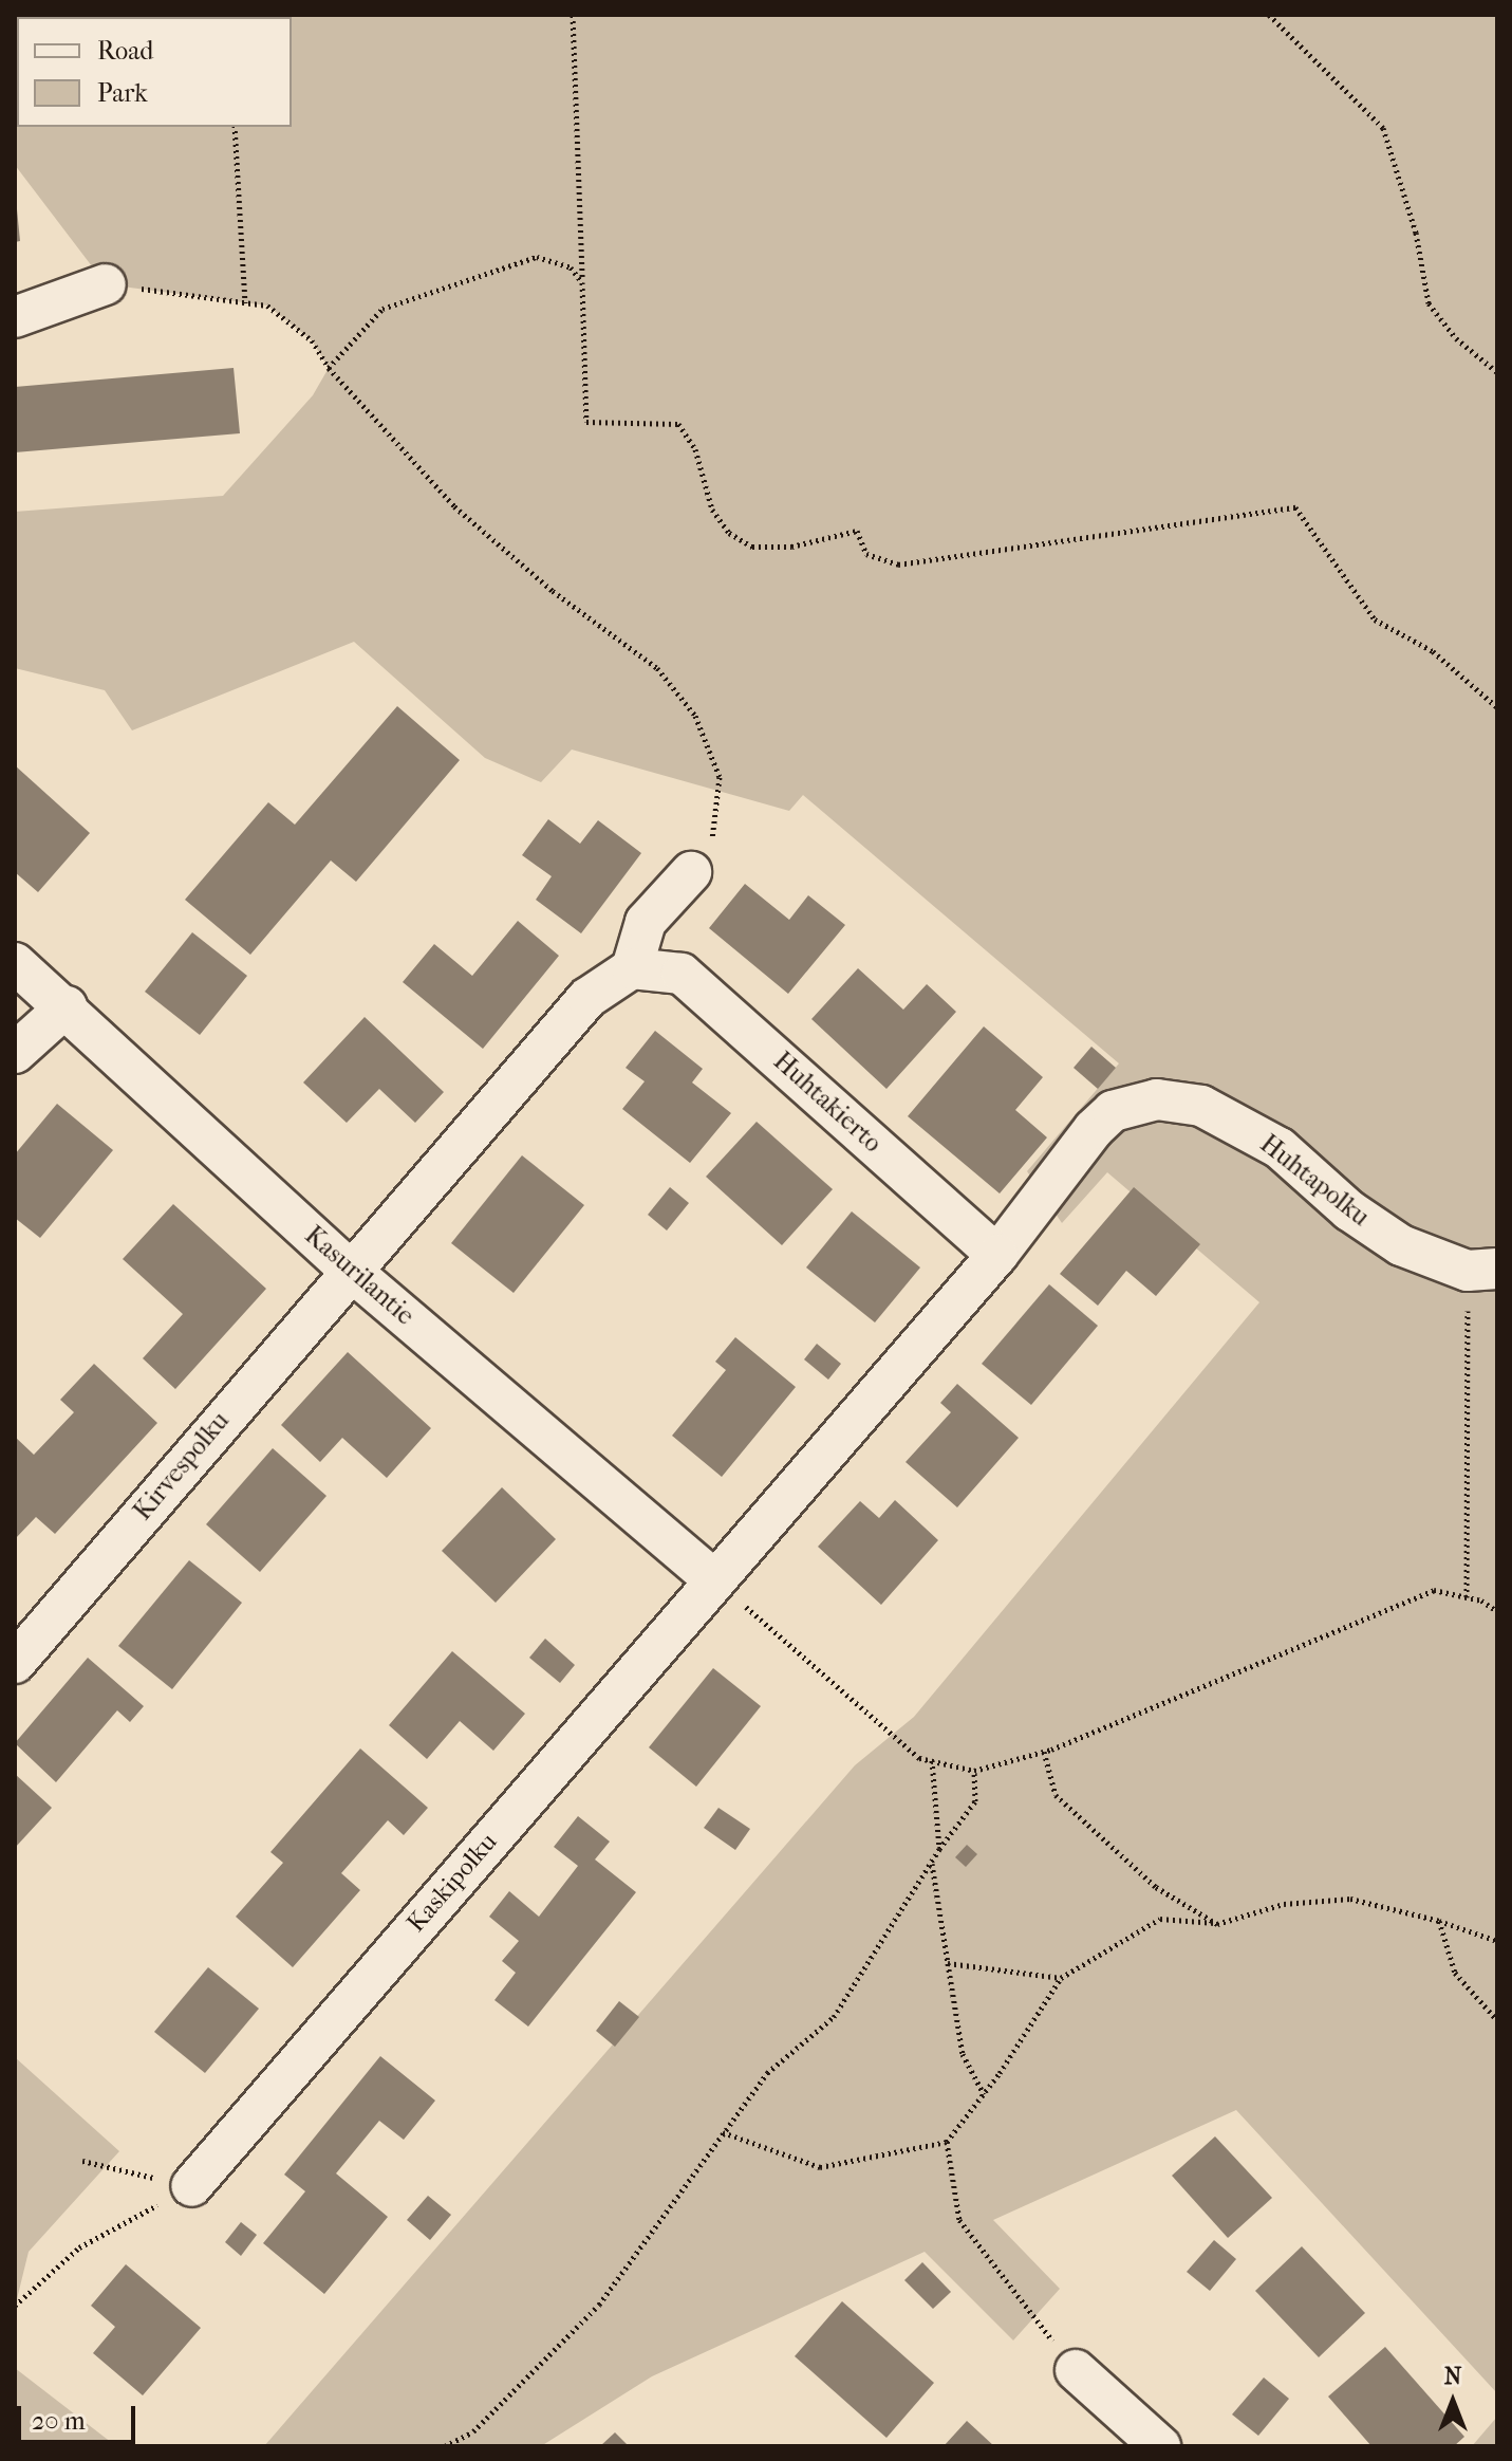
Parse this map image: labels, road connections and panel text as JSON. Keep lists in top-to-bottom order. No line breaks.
{"streets":{"street":["Huhtakierto","Huhtapolku","Kasurilantie","Kirvespolku","Kaskipolku"]},"crossings":[["Huhtakierto","Huhtapolku"],["Kasurilantie","Kirvespolku"],["Kasurilantie","Kaskipolku"]],"legend":["Road","Park"],"scale_bar":"20 m","north":"top"}
